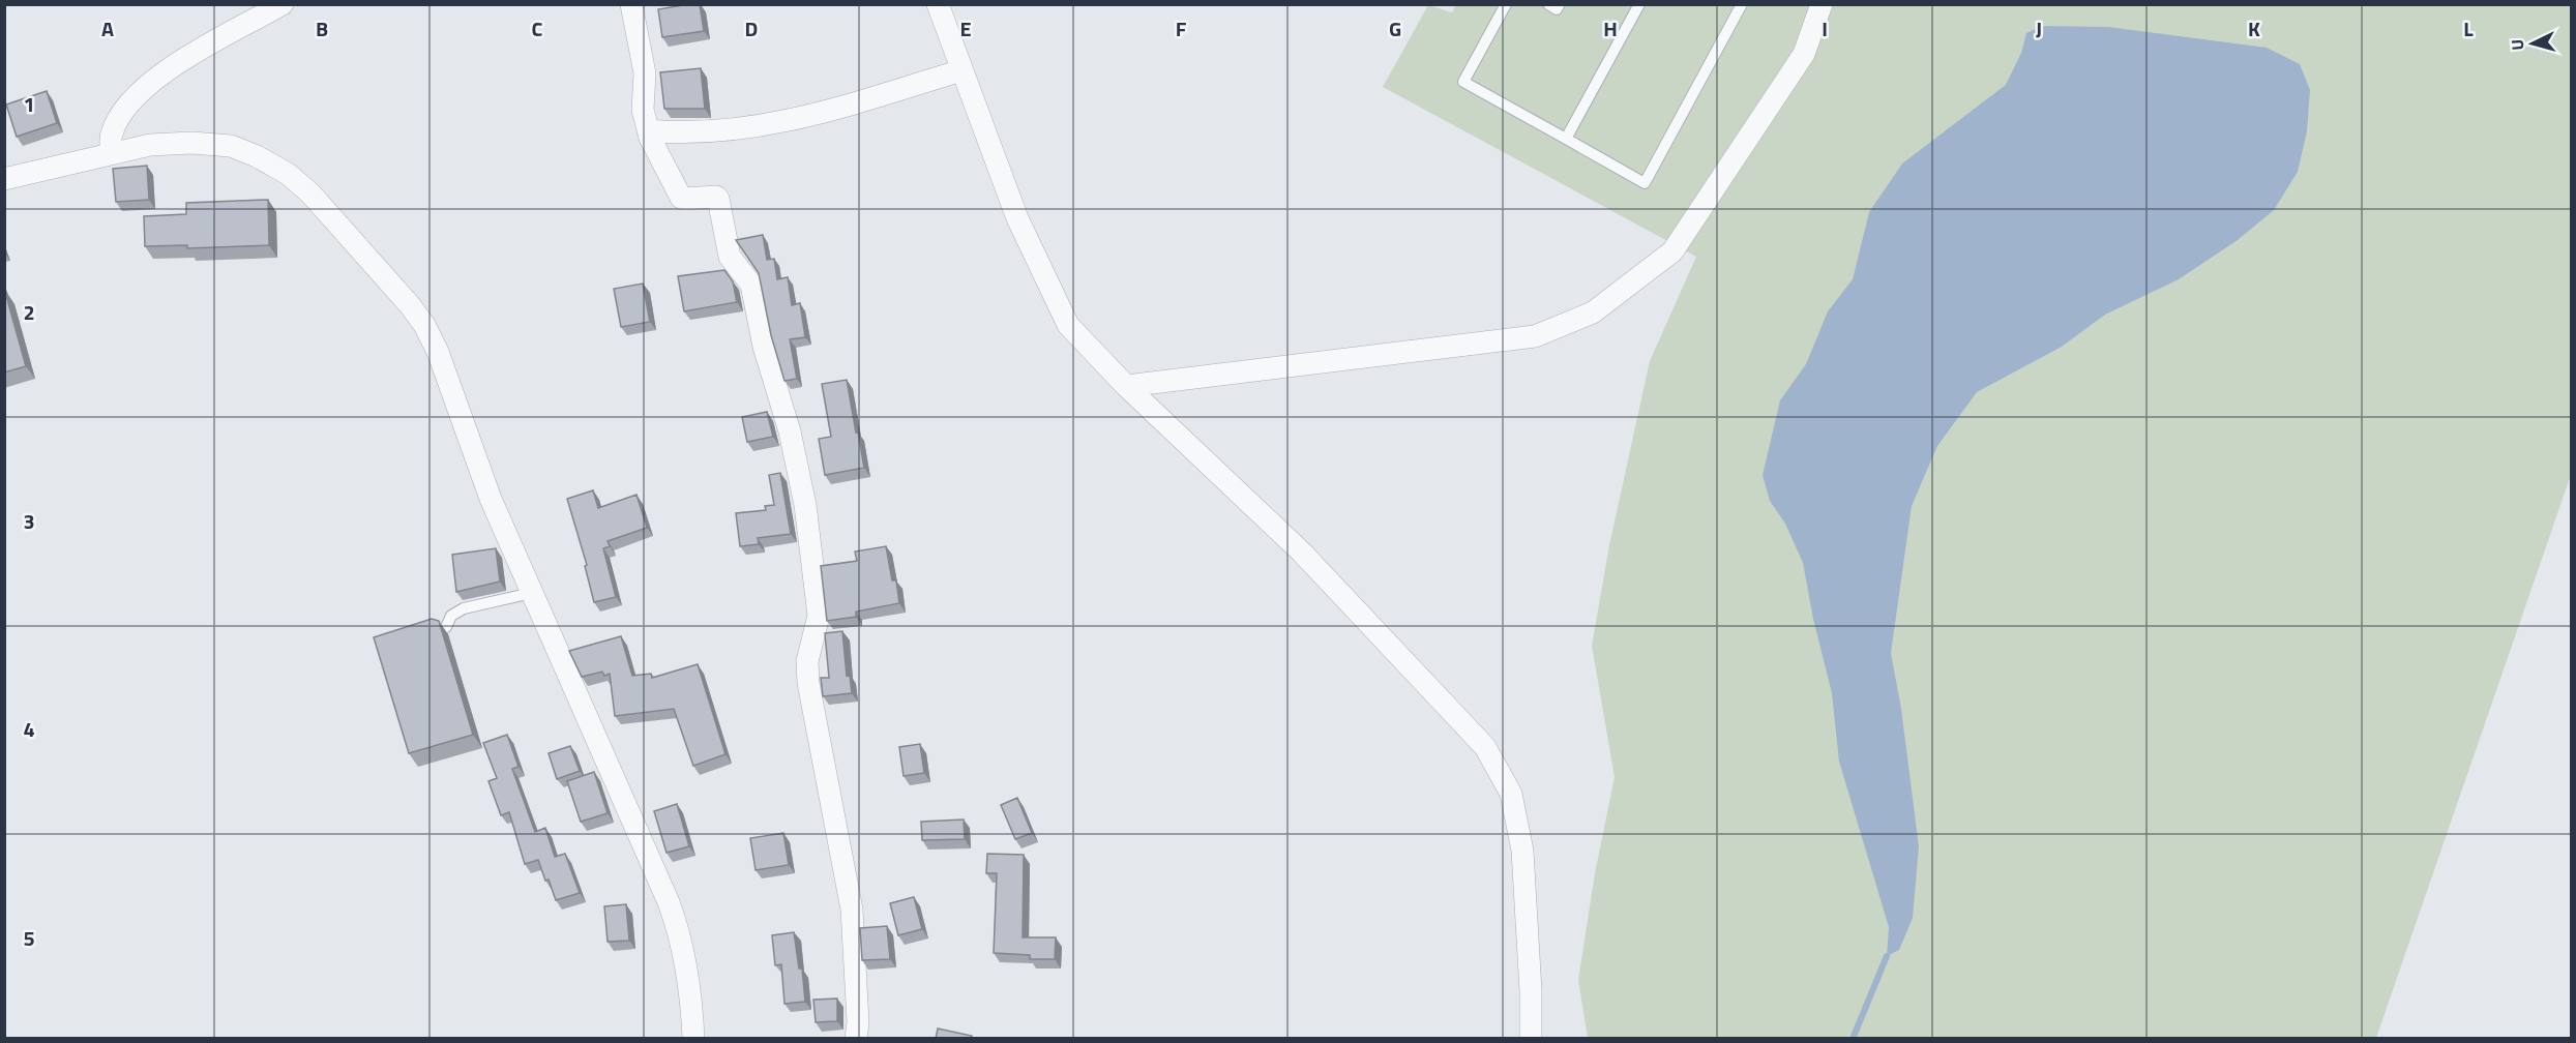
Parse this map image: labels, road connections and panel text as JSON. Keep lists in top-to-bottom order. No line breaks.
{"north":"left","grid":{"columns":["A","B","C","D","E","F","G","H","I","J","K","L"],"rows":["1","2","3","4","5"]}}
